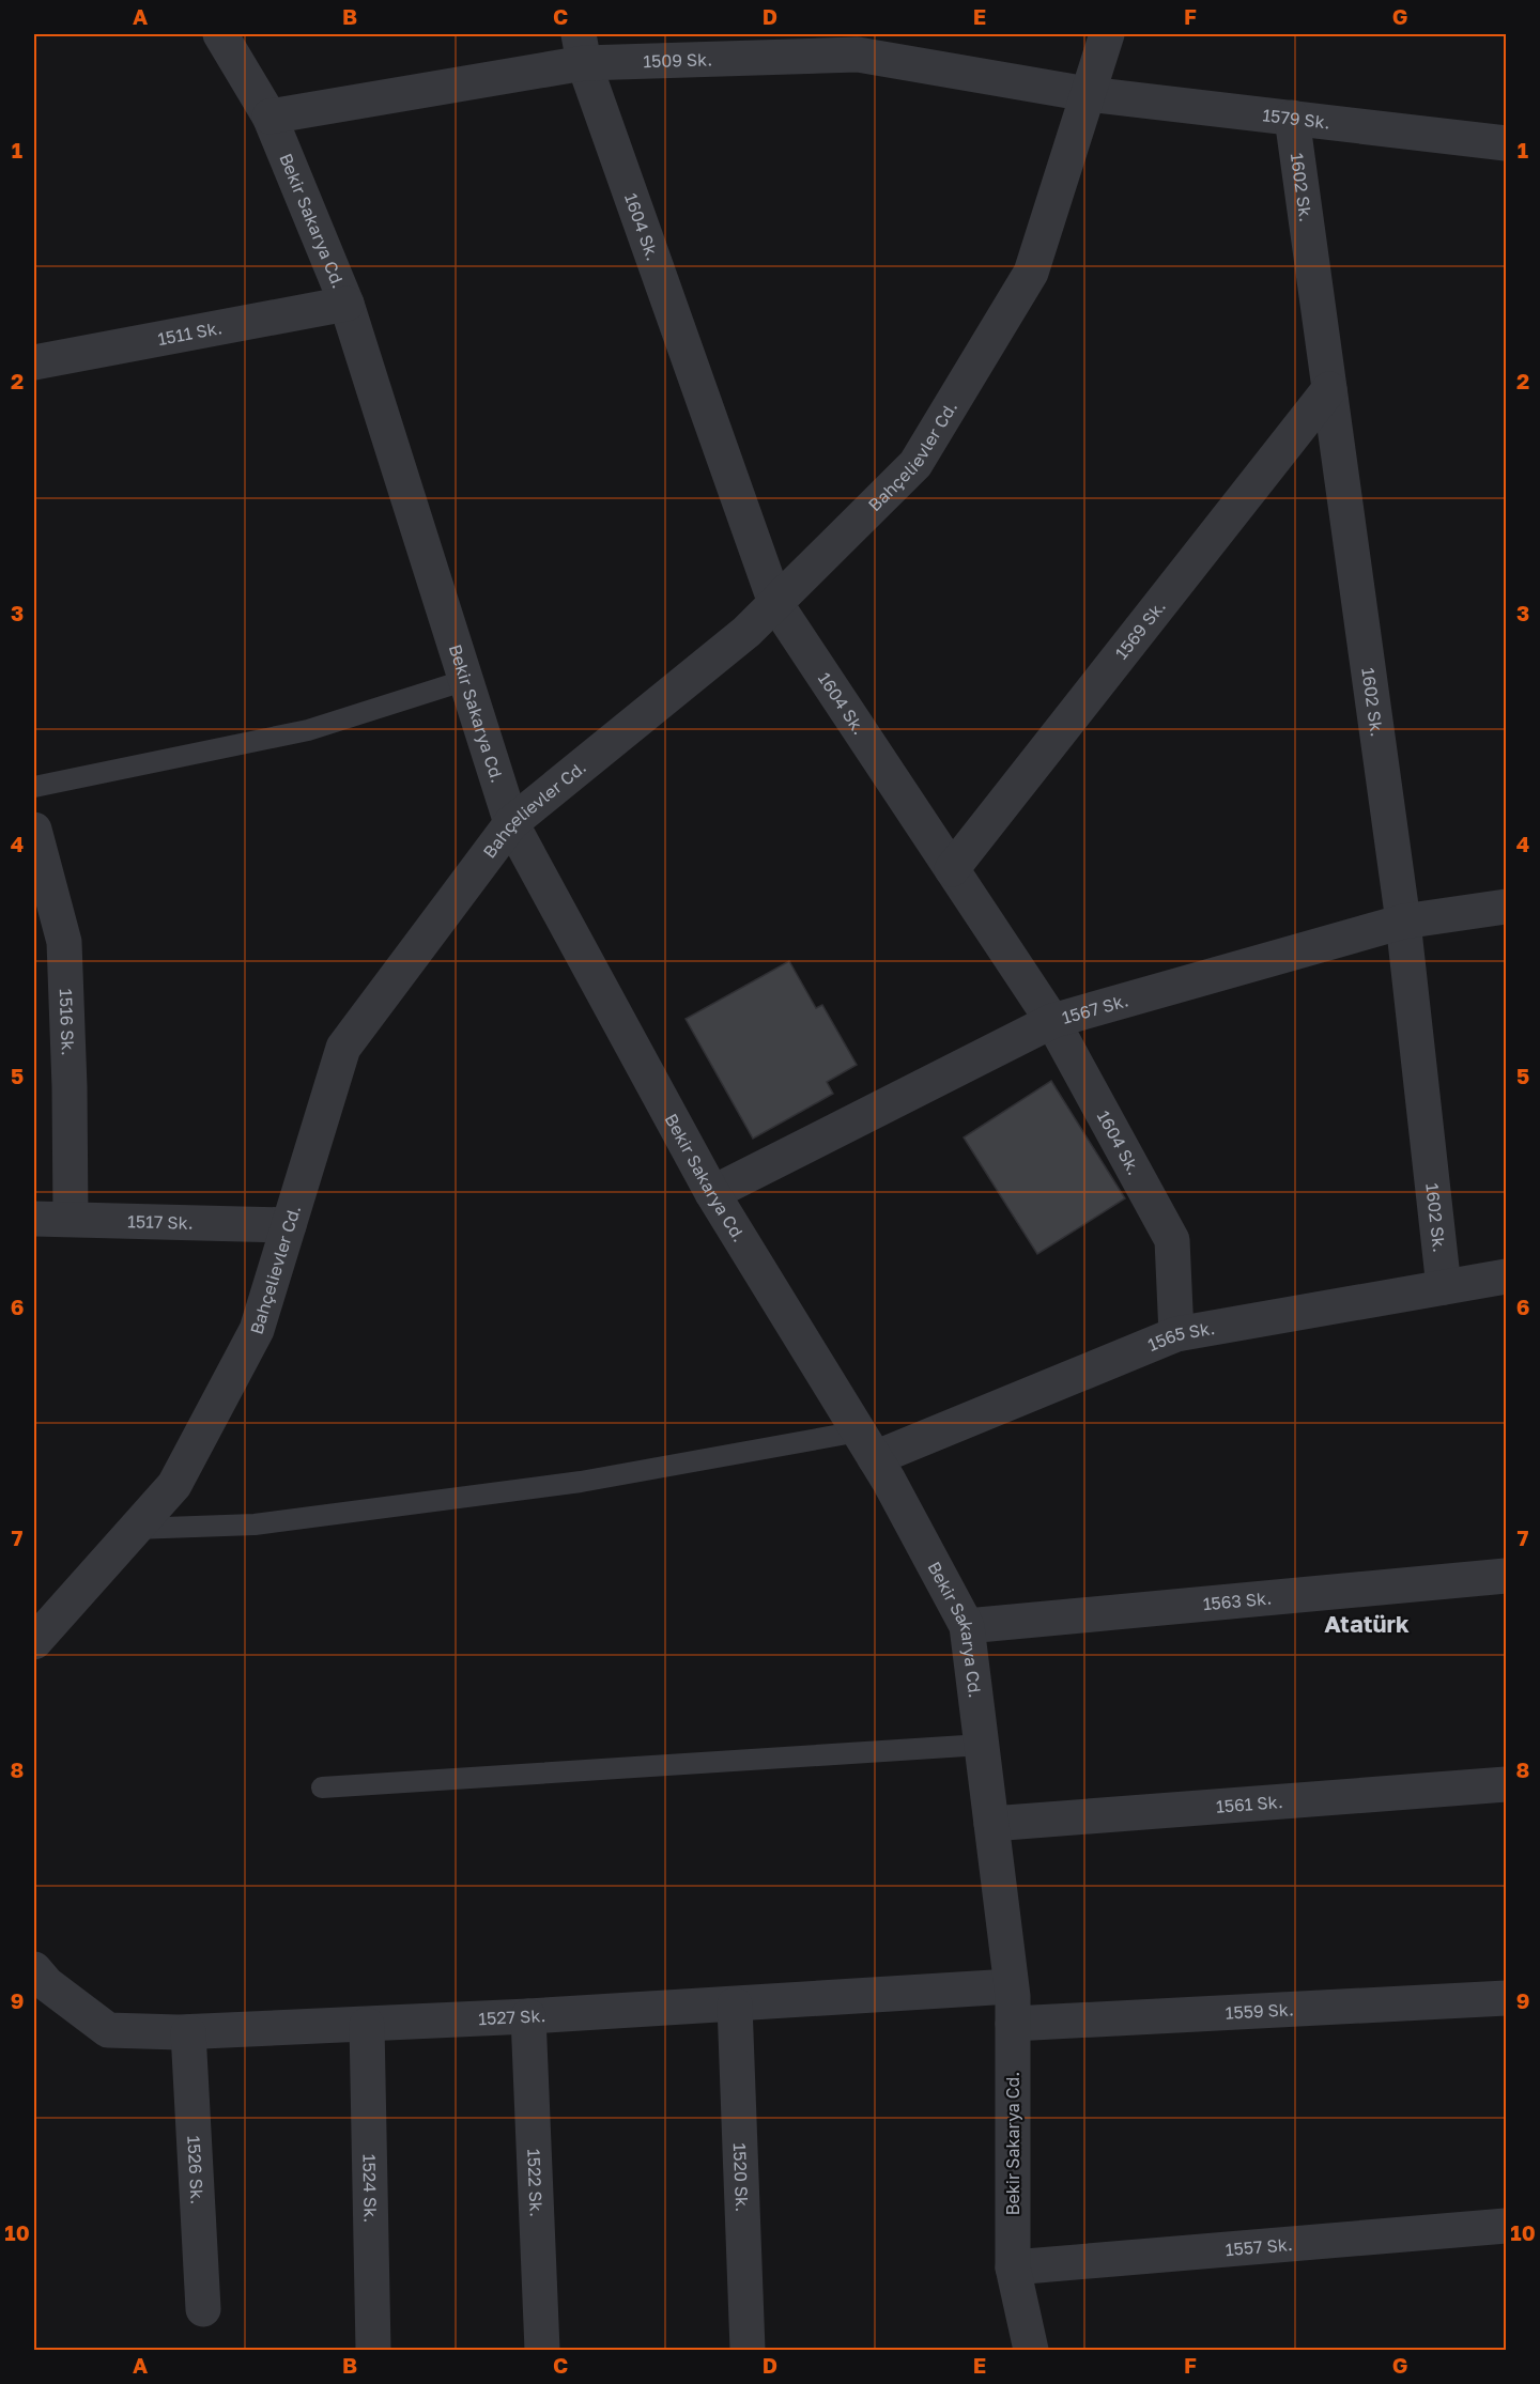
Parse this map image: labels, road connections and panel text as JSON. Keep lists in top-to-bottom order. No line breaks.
{"streets":{"street":["1509 Sk.","1579 Sk.","1602 Sk.","Bekir Sakarya Cd.","1604 Sk.","1511 Sk.","Bahçelievler Cd.","1569 Sk.","1567 Sk.","1516 Sk.","1517 Sk.","1565 Sk.","1563 Sk.","1561 Sk.","1559 Sk.","1527 Sk.","1526 Sk.","1520 Sk.","1522 Sk.","1524 Sk.","1557 Sk."]},"crossings":[["1509 Sk.","1579 Sk."],["1509 Sk.","Bekir Sakarya Cd."],["1509 Sk.","1604 Sk."],["1509 Sk.","Bahçelievler Cd."],["1579 Sk.","1602 Sk."],["1579 Sk.","Bahçelievler Cd."],["1602 Sk.","1569 Sk."],["1602 Sk.","1567 Sk."],["1602 Sk.","1565 Sk."],["Bekir Sakarya Cd.","1511 Sk."],["Bekir Sakarya Cd.","Bahçelievler Cd."],["Bekir Sakarya Cd.","1567 Sk."],["Bekir Sakarya Cd.","1565 Sk."],["Bekir Sakarya Cd.","1563 Sk."],["Bekir Sakarya Cd.","1561 Sk."],["Bekir Sakarya Cd.","1559 Sk."],["Bekir Sakarya Cd.","1527 Sk."],["Bekir Sakarya Cd.","1557 Sk."],["1604 Sk.","Bahçelievler Cd."],["1604 Sk.","1569 Sk."],["1604 Sk.","1567 Sk."],["1604 Sk.","1565 Sk."],["Bahçelievler Cd.","1517 Sk."],["1516 Sk.","1517 Sk."],["1527 Sk.","1526 Sk."],["1527 Sk.","1520 Sk."],["1527 Sk.","1522 Sk."],["1527 Sk.","1524 Sk."]],"districts":["Atatürk"],"grid":{"columns":["A","B","C","D","E","F","G"],"rows":["1","2","3","4","5","6","7","8","9","10"]}}
